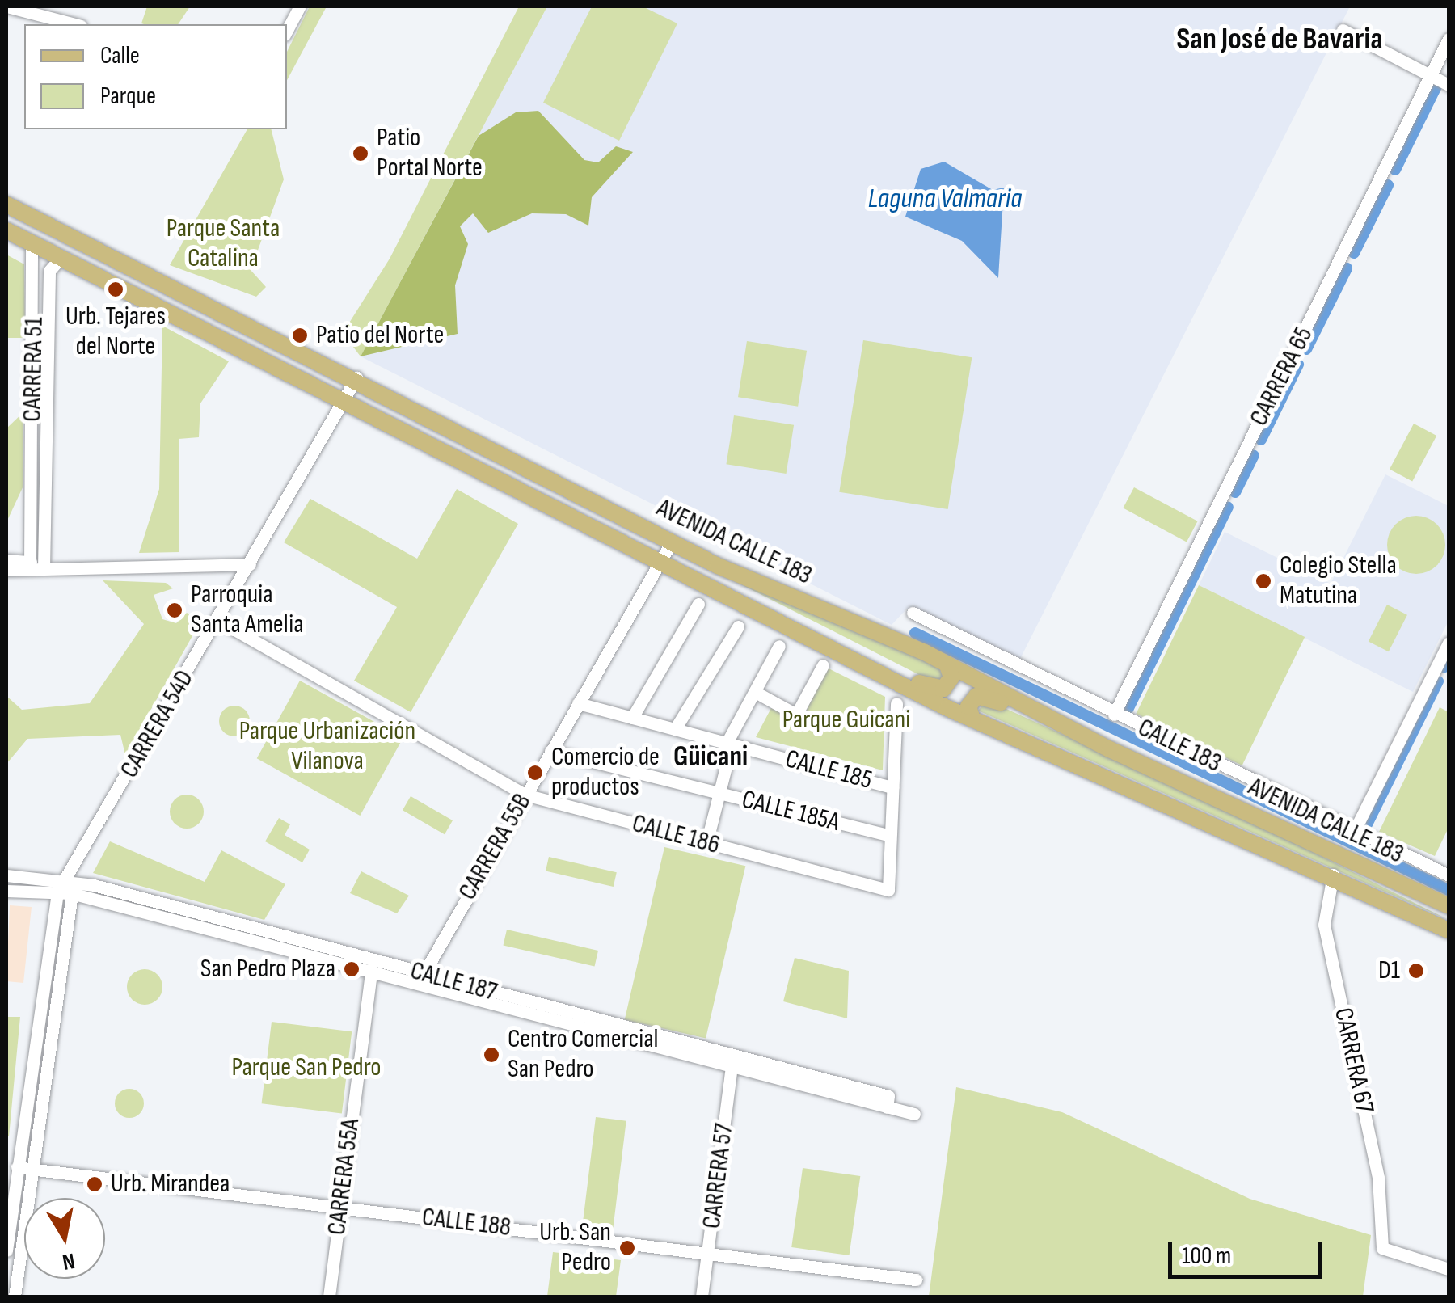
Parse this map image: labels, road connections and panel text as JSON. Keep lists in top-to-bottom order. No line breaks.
{"streets":{"main road":["AVENIDA CALLE 183"],"street":["CARRERA 51","CARRERA 65","CARRERA 54D","CALLE 183","CALLE 185","CALLE 185A","CALLE 186","CARRERA 55B","CALLE 187","CARRERA 67","CARRERA 57","CARRERA 55A","CALLE 188"]},"crossings":[["CARRERA 51","AVENIDA CALLE 183"],["CARRERA 65","CALLE 183"],["AVENIDA CALLE 183","CARRERA 54D"],["AVENIDA CALLE 183","CARRERA 55B"],["AVENIDA CALLE 183","CARRERA 67"],["CARRERA 54D","CALLE 186"],["CARRERA 54D","CALLE 187"],["CARRERA 54D","CALLE 188"],["CALLE 185","CARRERA 55B"],["CALLE 185A","CALLE 186"],["CALLE 185A","CARRERA 55B"],["CALLE 186","CARRERA 55B"],["CARRERA 55B","CALLE 187"],["CALLE 187","CARRERA 57"],["CALLE 187","CARRERA 55A"],["CARRERA 57","CALLE 188"],["CARRERA 55A","CALLE 188"]],"districts":["San José de Bavaria","Güicani"],"water":["Laguna Valmaria"],"parks":["Parque Santa Catalina","Parque Guicani","Parque Urbanización Vilanova","Parque San Pedro"],"places":["Patio Portal Norte","Urb. Tejares del Norte","Patio del Norte","Colegio Stella Matutina","Parroquia Santa Amelia","Comercio de productos","San Pedro Plaza","D1","Centro Comercial San Pedro","Urb. Mirandea","Urb. San Pedro"],"legend":["Calle","Parque"],"scale_bar":"100 m","north":"bottom"}
